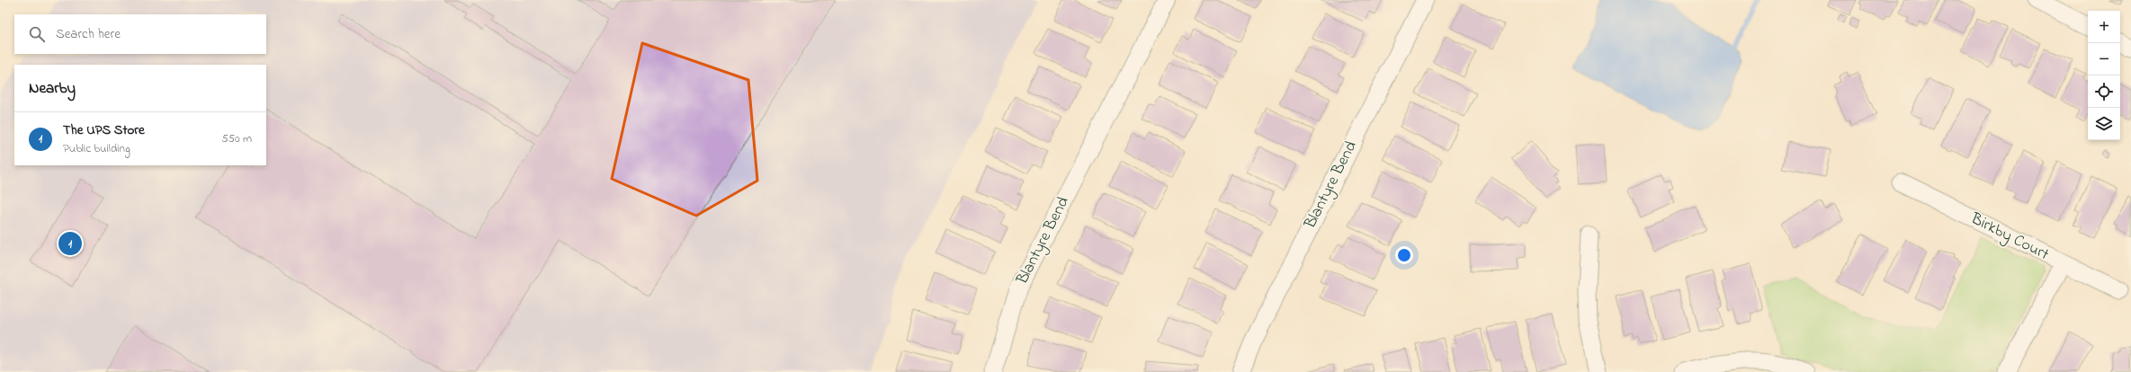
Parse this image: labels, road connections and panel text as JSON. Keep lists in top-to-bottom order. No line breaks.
{"streets":{"street":["Blantyre Bend","Birkby Court"]},"page":{"map_buttons":["+","−"],"search":"Search here","heading":"Nearby","list":[{"mark":"1","name":"The UPS Store","note":"Public building","value":"550 m"}],"pins":"1"}}
